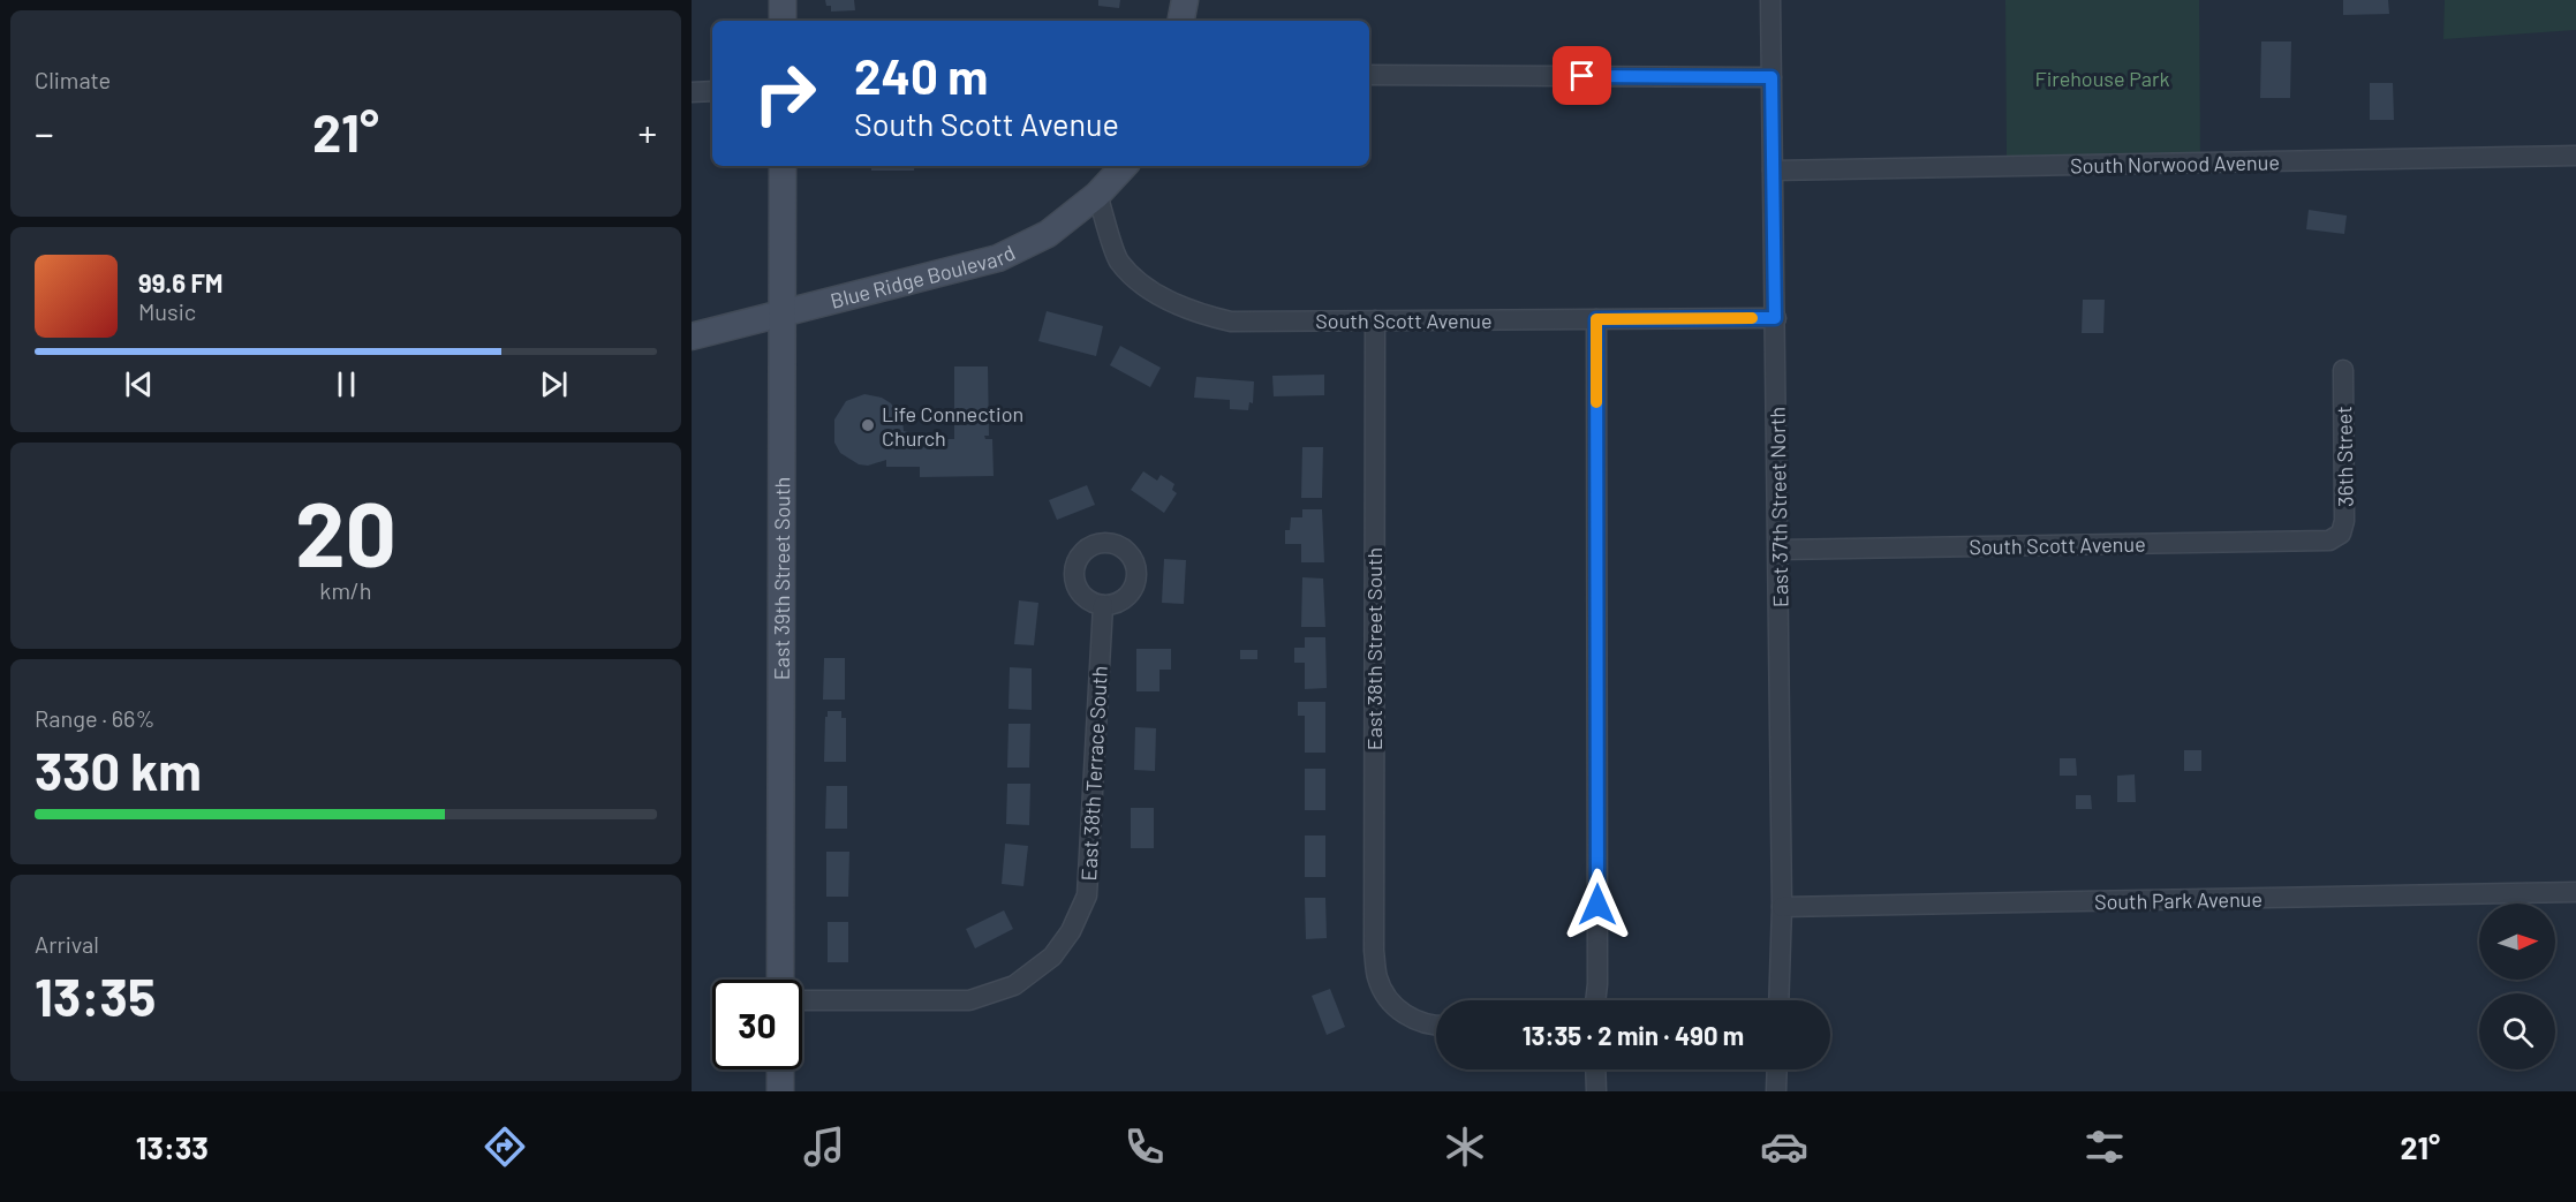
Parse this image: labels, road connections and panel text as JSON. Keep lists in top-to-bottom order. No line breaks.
{"streets":{"main road":["Blue Ridge Boulevard","East 39th Street South"],"street":["South Norwood Avenue","South Scott Avenue","36th Street","East 37th Street North","East 38th Street South","East 38th Terrace South","South Park Avenue"]},"crossings":[["South Norwood Avenue","East 37th Street North"],["Blue Ridge Boulevard","South Scott Avenue"],["Blue Ridge Boulevard","East 39th Street South"],["South Scott Avenue","36th Street"],["South Scott Avenue","East 37th Street North"],["South Scott Avenue","East 38th Street South"],["East 37th Street North","South Park Avenue"]],"parks":["Firehouse Park"],"places":["Life Connection Church"],"north":"right","page":{"tile":["Climate",["20","km/h"],["Range · 66%","330 km"],["Arrival","13:35"]],"turn":["240 m","South Scott Avenue"],"heat":["−","21°","+"],"song":["99.6 FM","Music"],"limit":"30","trip":"13:35 · 2 min · 490 m","tabs":["13:33","21°"]}}
